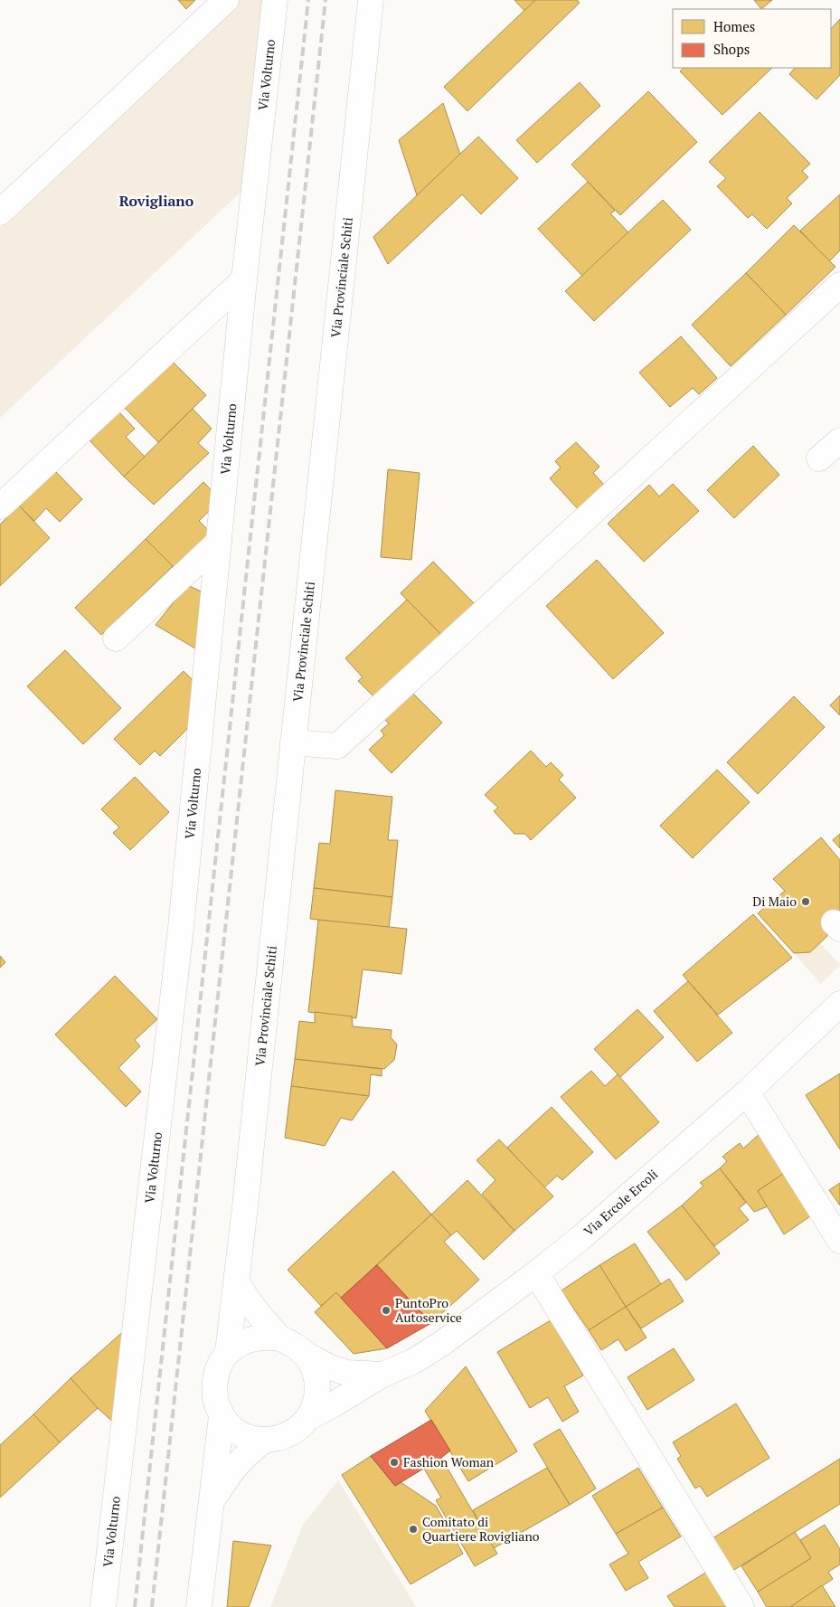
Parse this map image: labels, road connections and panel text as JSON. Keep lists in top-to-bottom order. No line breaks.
{"streets":{"street":["Via Volturno","Via Provinciale Schiti","Via Ercole Ercoli"]},"crossings":[["Via Provinciale Schiti","Via Ercole Ercoli"]],"districts":["Rovigliano"],"places":["Di Maio","PuntoPro Autoservice","Fashion Woman","Comitato di Quartiere Rovigliano"],"legend":["Homes","Shops"]}
